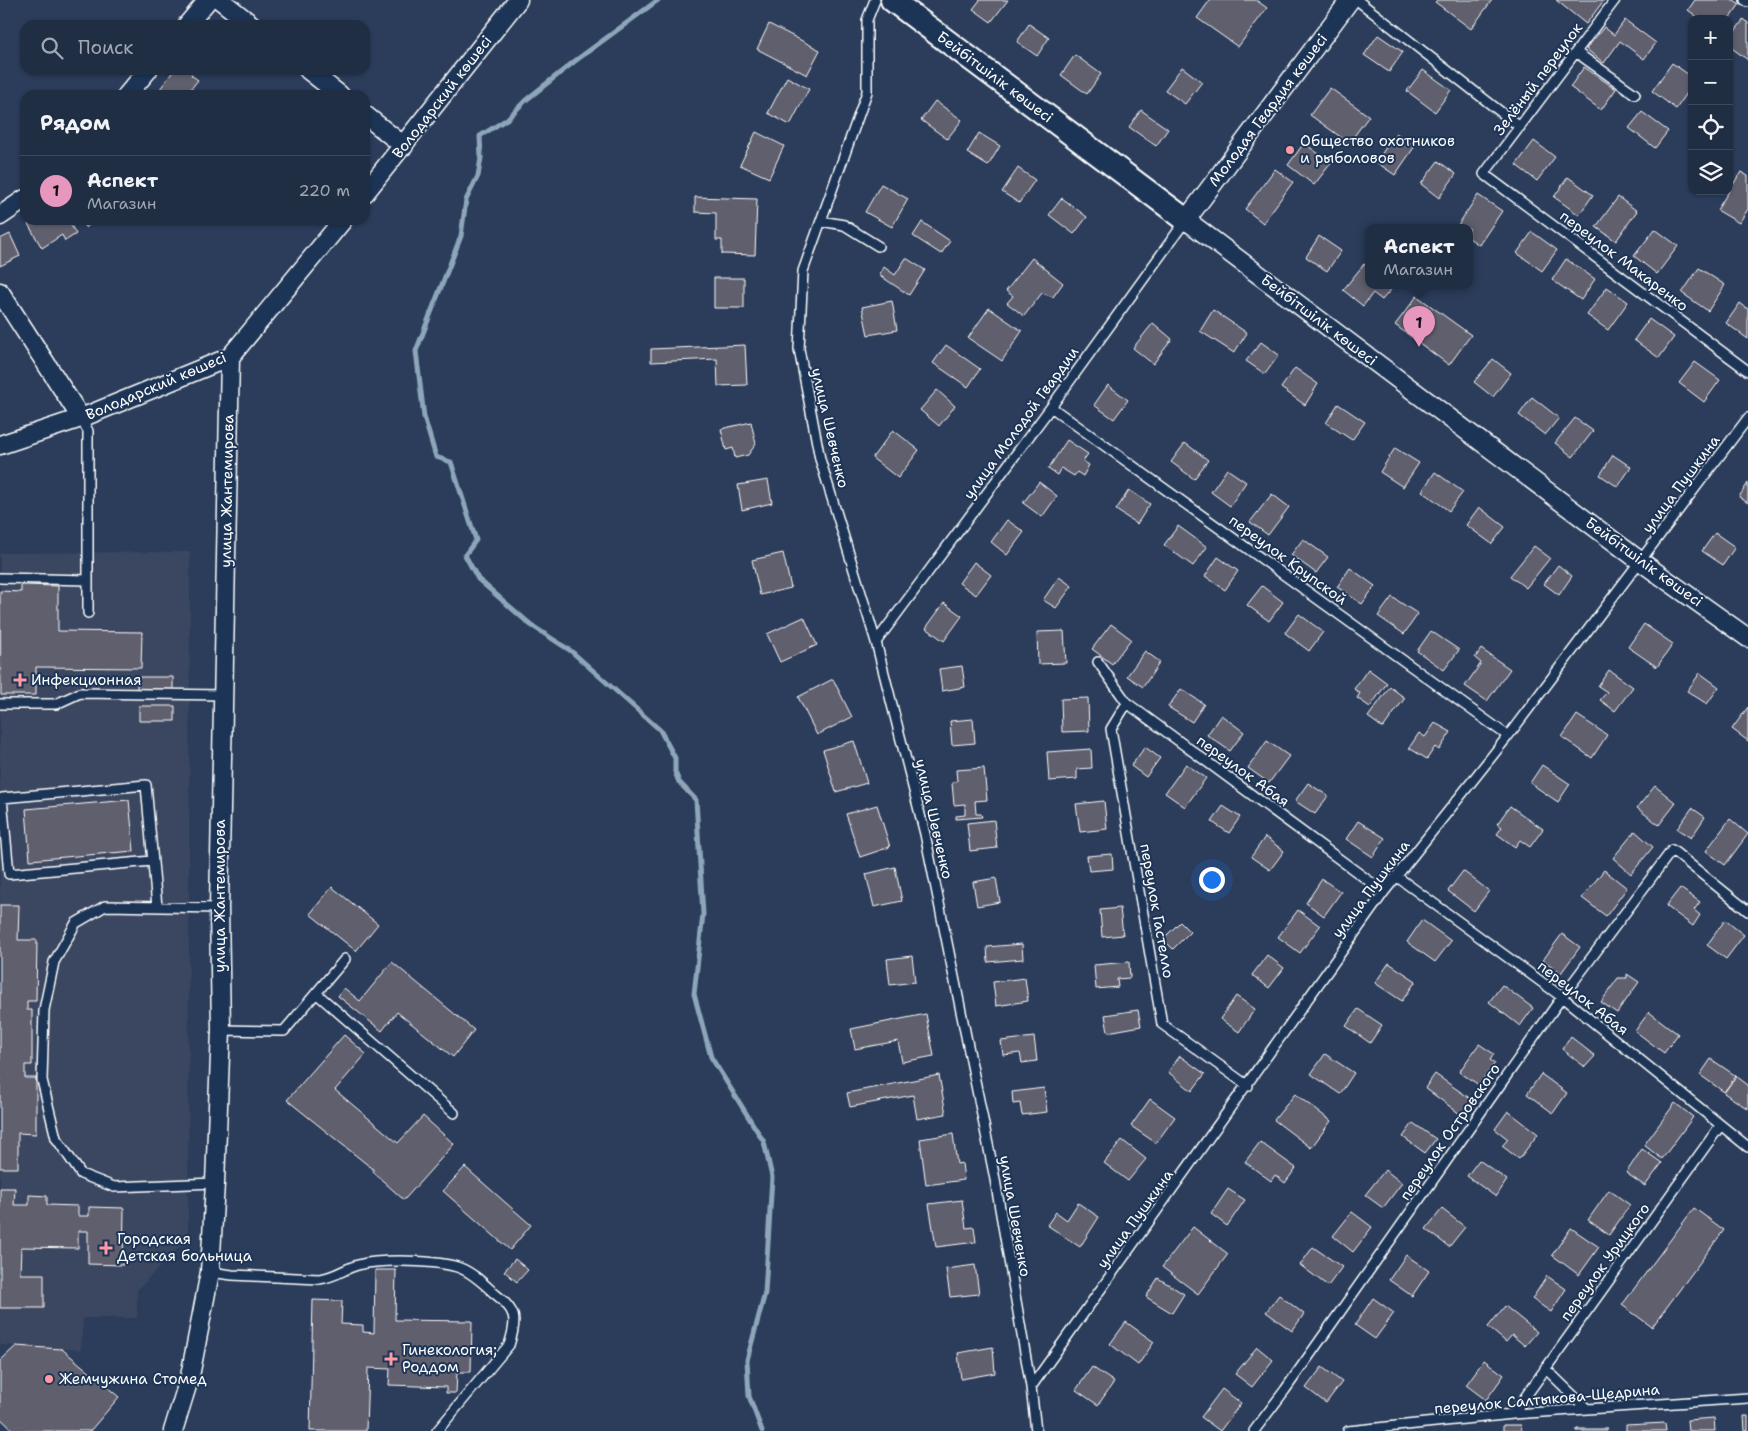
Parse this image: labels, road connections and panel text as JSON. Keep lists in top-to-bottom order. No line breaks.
{"streets":{"street":["Бейбітшілік көшесі","Володарский көшесі","Молодая Гвардия көшесі","улица Жантемирова"],"lane":["Зелёный переулок","переулок Макаренко","улица Молодой Гвардии","улица Шевченко","улица Пушкина","переулок Крупской","переулок Абая","переулок Гастелло","переулок Островского","переулок Урицкого","переулок Салтыкова-Щедрина"]},"crossings":[["Бейбітшілік көшесі","Молодая Гвардия көшесі"],["Бейбітшілік көшесі","улица Молодой Гвардии"],["Бейбітшілік көшесі","улица Пушкина"],["Зелёный переулок","переулок Макаренко"],["Володарский көшесі","улица Жантемирова"],["Молодая Гвардия көшесі","улица Молодой Гвардии"],["улица Молодой Гвардии","улица Шевченко"],["улица Молодой Гвардии","переулок Крупской"],["улица Шевченко","улица Пушкина"],["улица Пушкина","переулок Крупской"],["улица Пушкина","переулок Абая"],["улица Пушкина","переулок Гастелло"],["переулок Абая","переулок Гастелло"],["переулок Абая","переулок Островского"],["переулок Абая","переулок Урицкого"],["переулок Урицкого","переулок Салтыкова-Щедрина"]],"places":{"other":["Общество охотников и рыболовов","Жемчужина Стомед"],"health":["Инфекционная","Городская Детская больница","Гинекология; Роддом"]},"page":{"map_buttons":["+","−"],"search":"Поиск","heading":"Рядом","list":[{"mark":"1","name":"Аспект","note":"Магазин","value":"220 m"}],"popup":["Аспект","Магазин"],"pins":"1"}}
